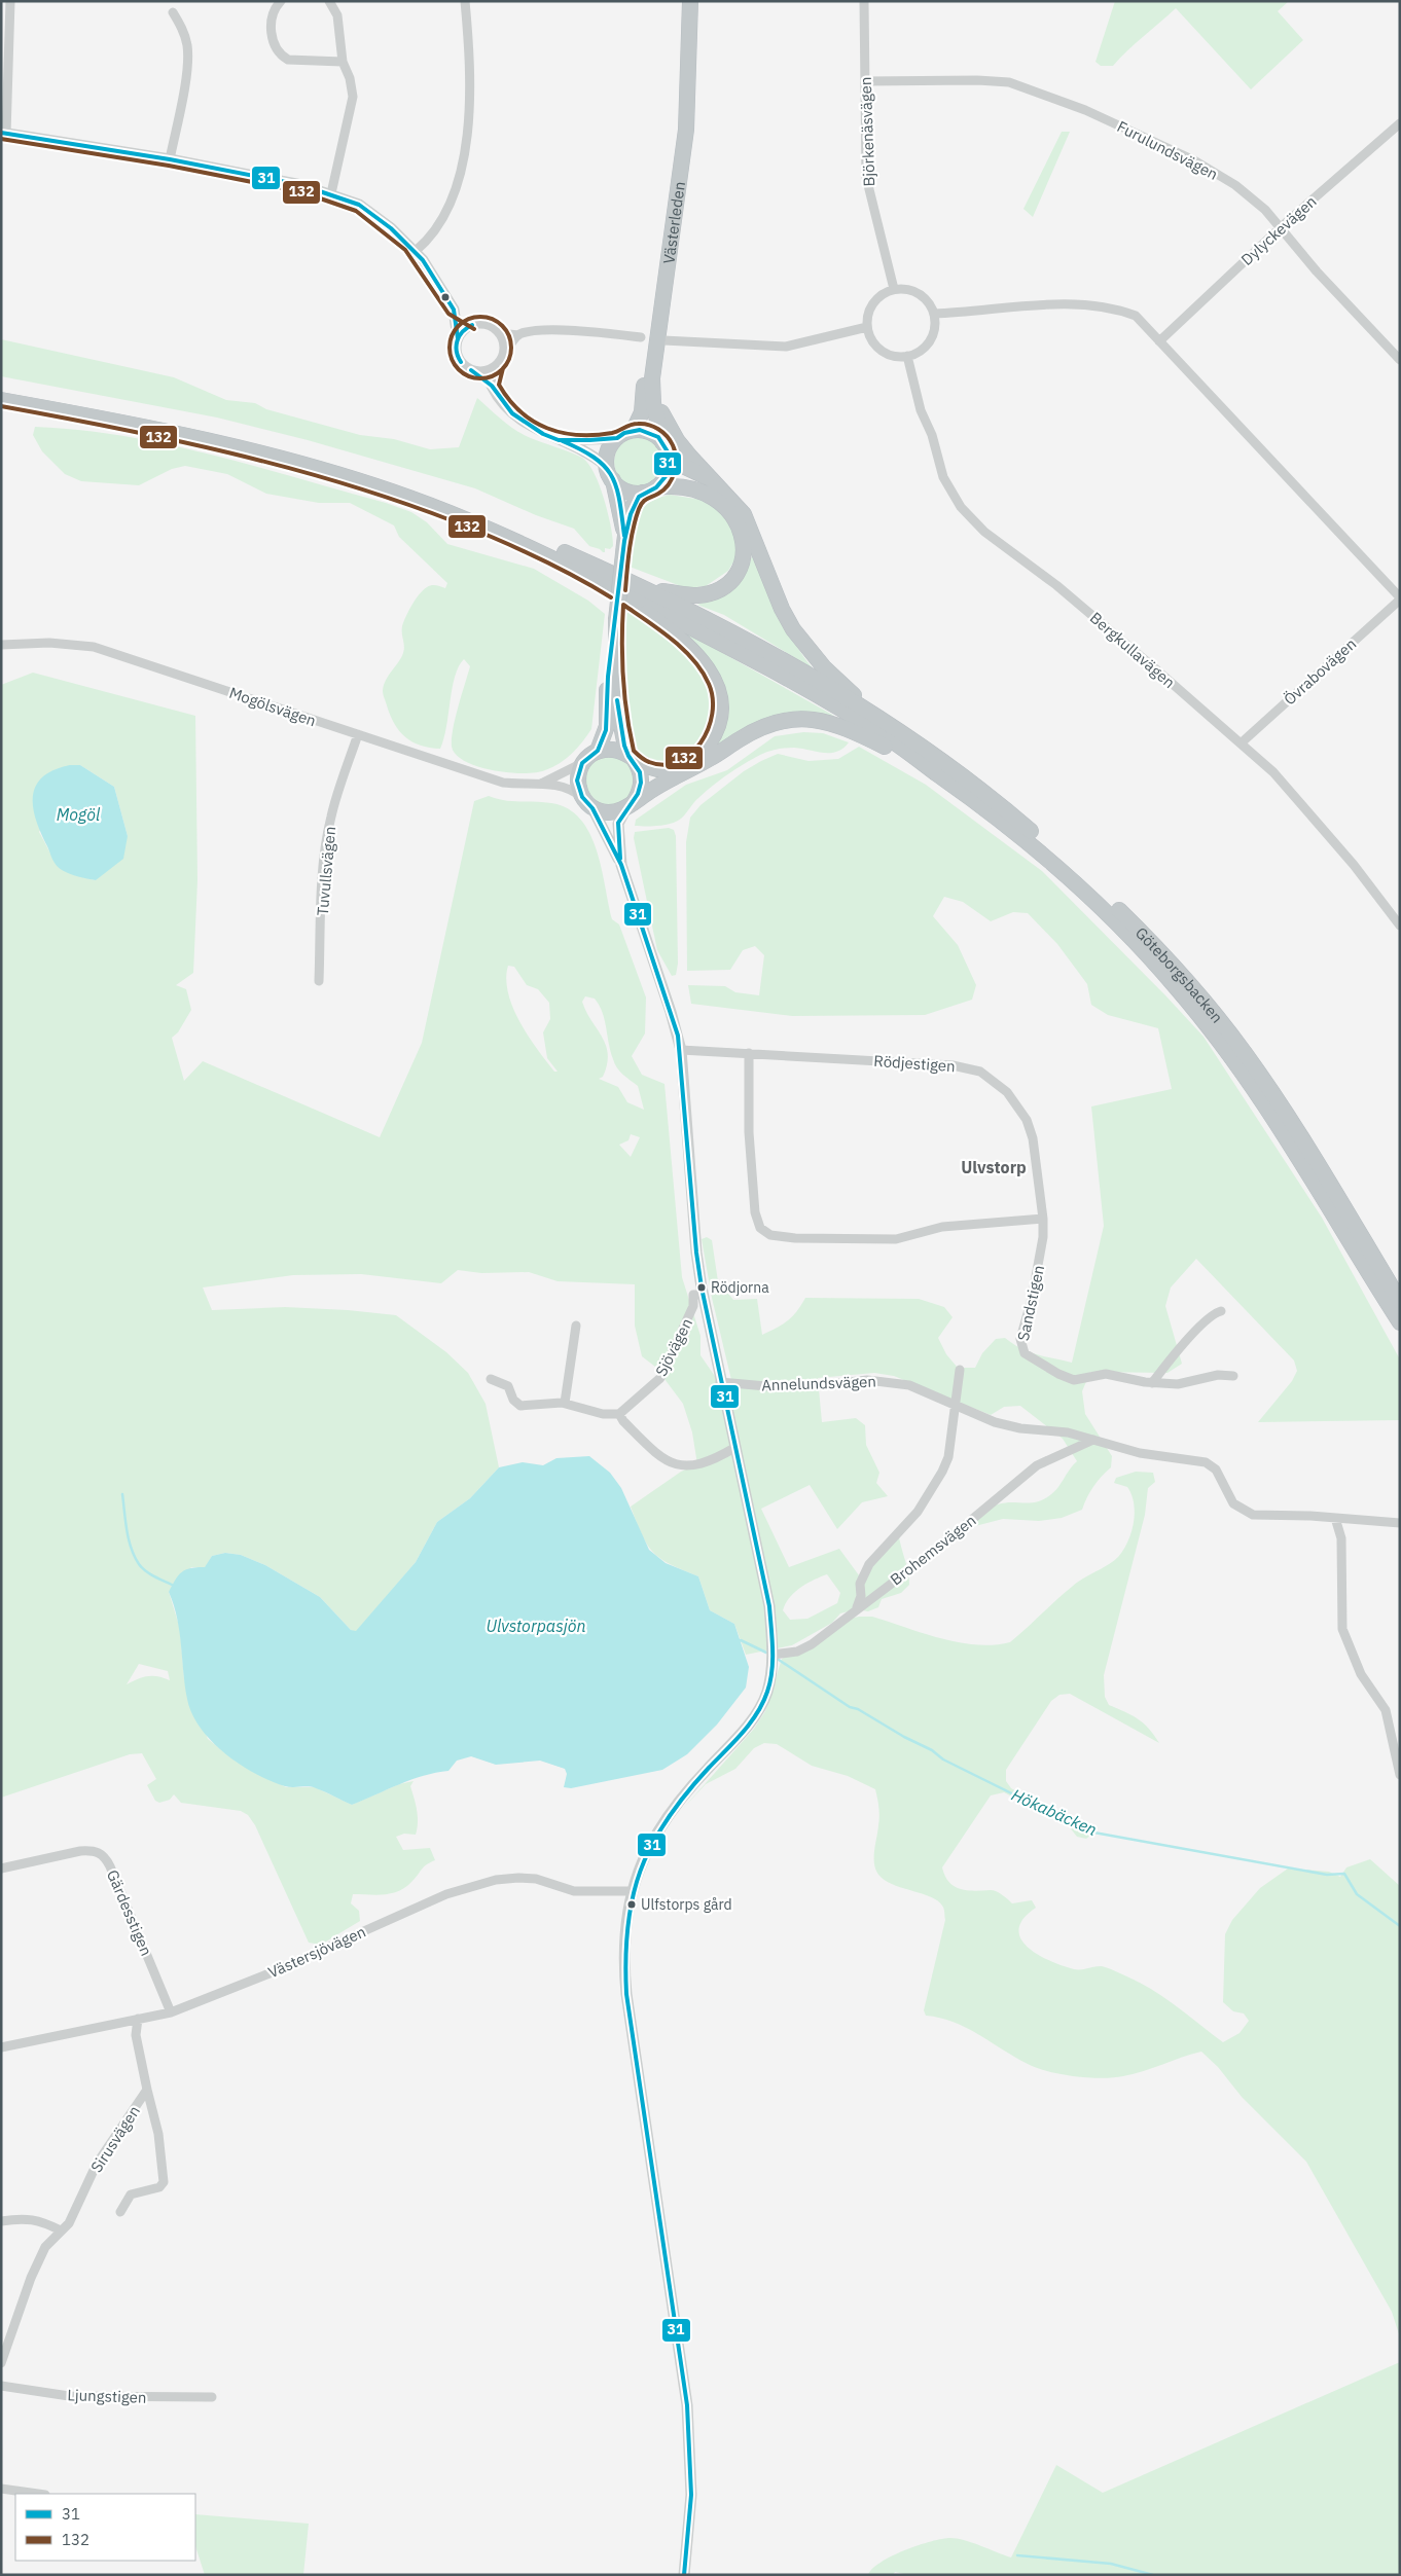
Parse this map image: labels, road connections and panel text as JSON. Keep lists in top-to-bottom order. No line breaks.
{"streets":{"highway":["Västerleden","Göteborgsbacken"],"street":["Björkenäsvägen","Furulundsvägen","Dylyckevägen","Bergkullavägen","Övrabovägen","Mogölsvägen","Tuvullsvägen","Rödjestigen","Sandstigen","Sjövägen","Annelundsvägen","Brohemsvägen","Gärdesstigen","Västersjövägen","Sirusvägen","Ljungstigen"]},"crossings":[["Björkenäsvägen","Furulundsvägen"],["Björkenäsvägen","Bergkullavägen"],["Furulundsvägen","Dylyckevägen"],["Bergkullavägen","Övrabovägen"],["Mogölsvägen","Tuvullsvägen"],["Rödjestigen","Sandstigen"],["Annelundsvägen","Brohemsvägen"],["Gärdesstigen","Västersjövägen"],["Västersjövägen","Sirusvägen"]],"districts":["Ulvstorp"],"water":["Mogöl","Ulvstorpasjön","Hökabäcken"],"places":["Rödjorna","Ulfstorps gård"],"lines":["transit line 31","transit line 132"],"legend":["31","132"]}
